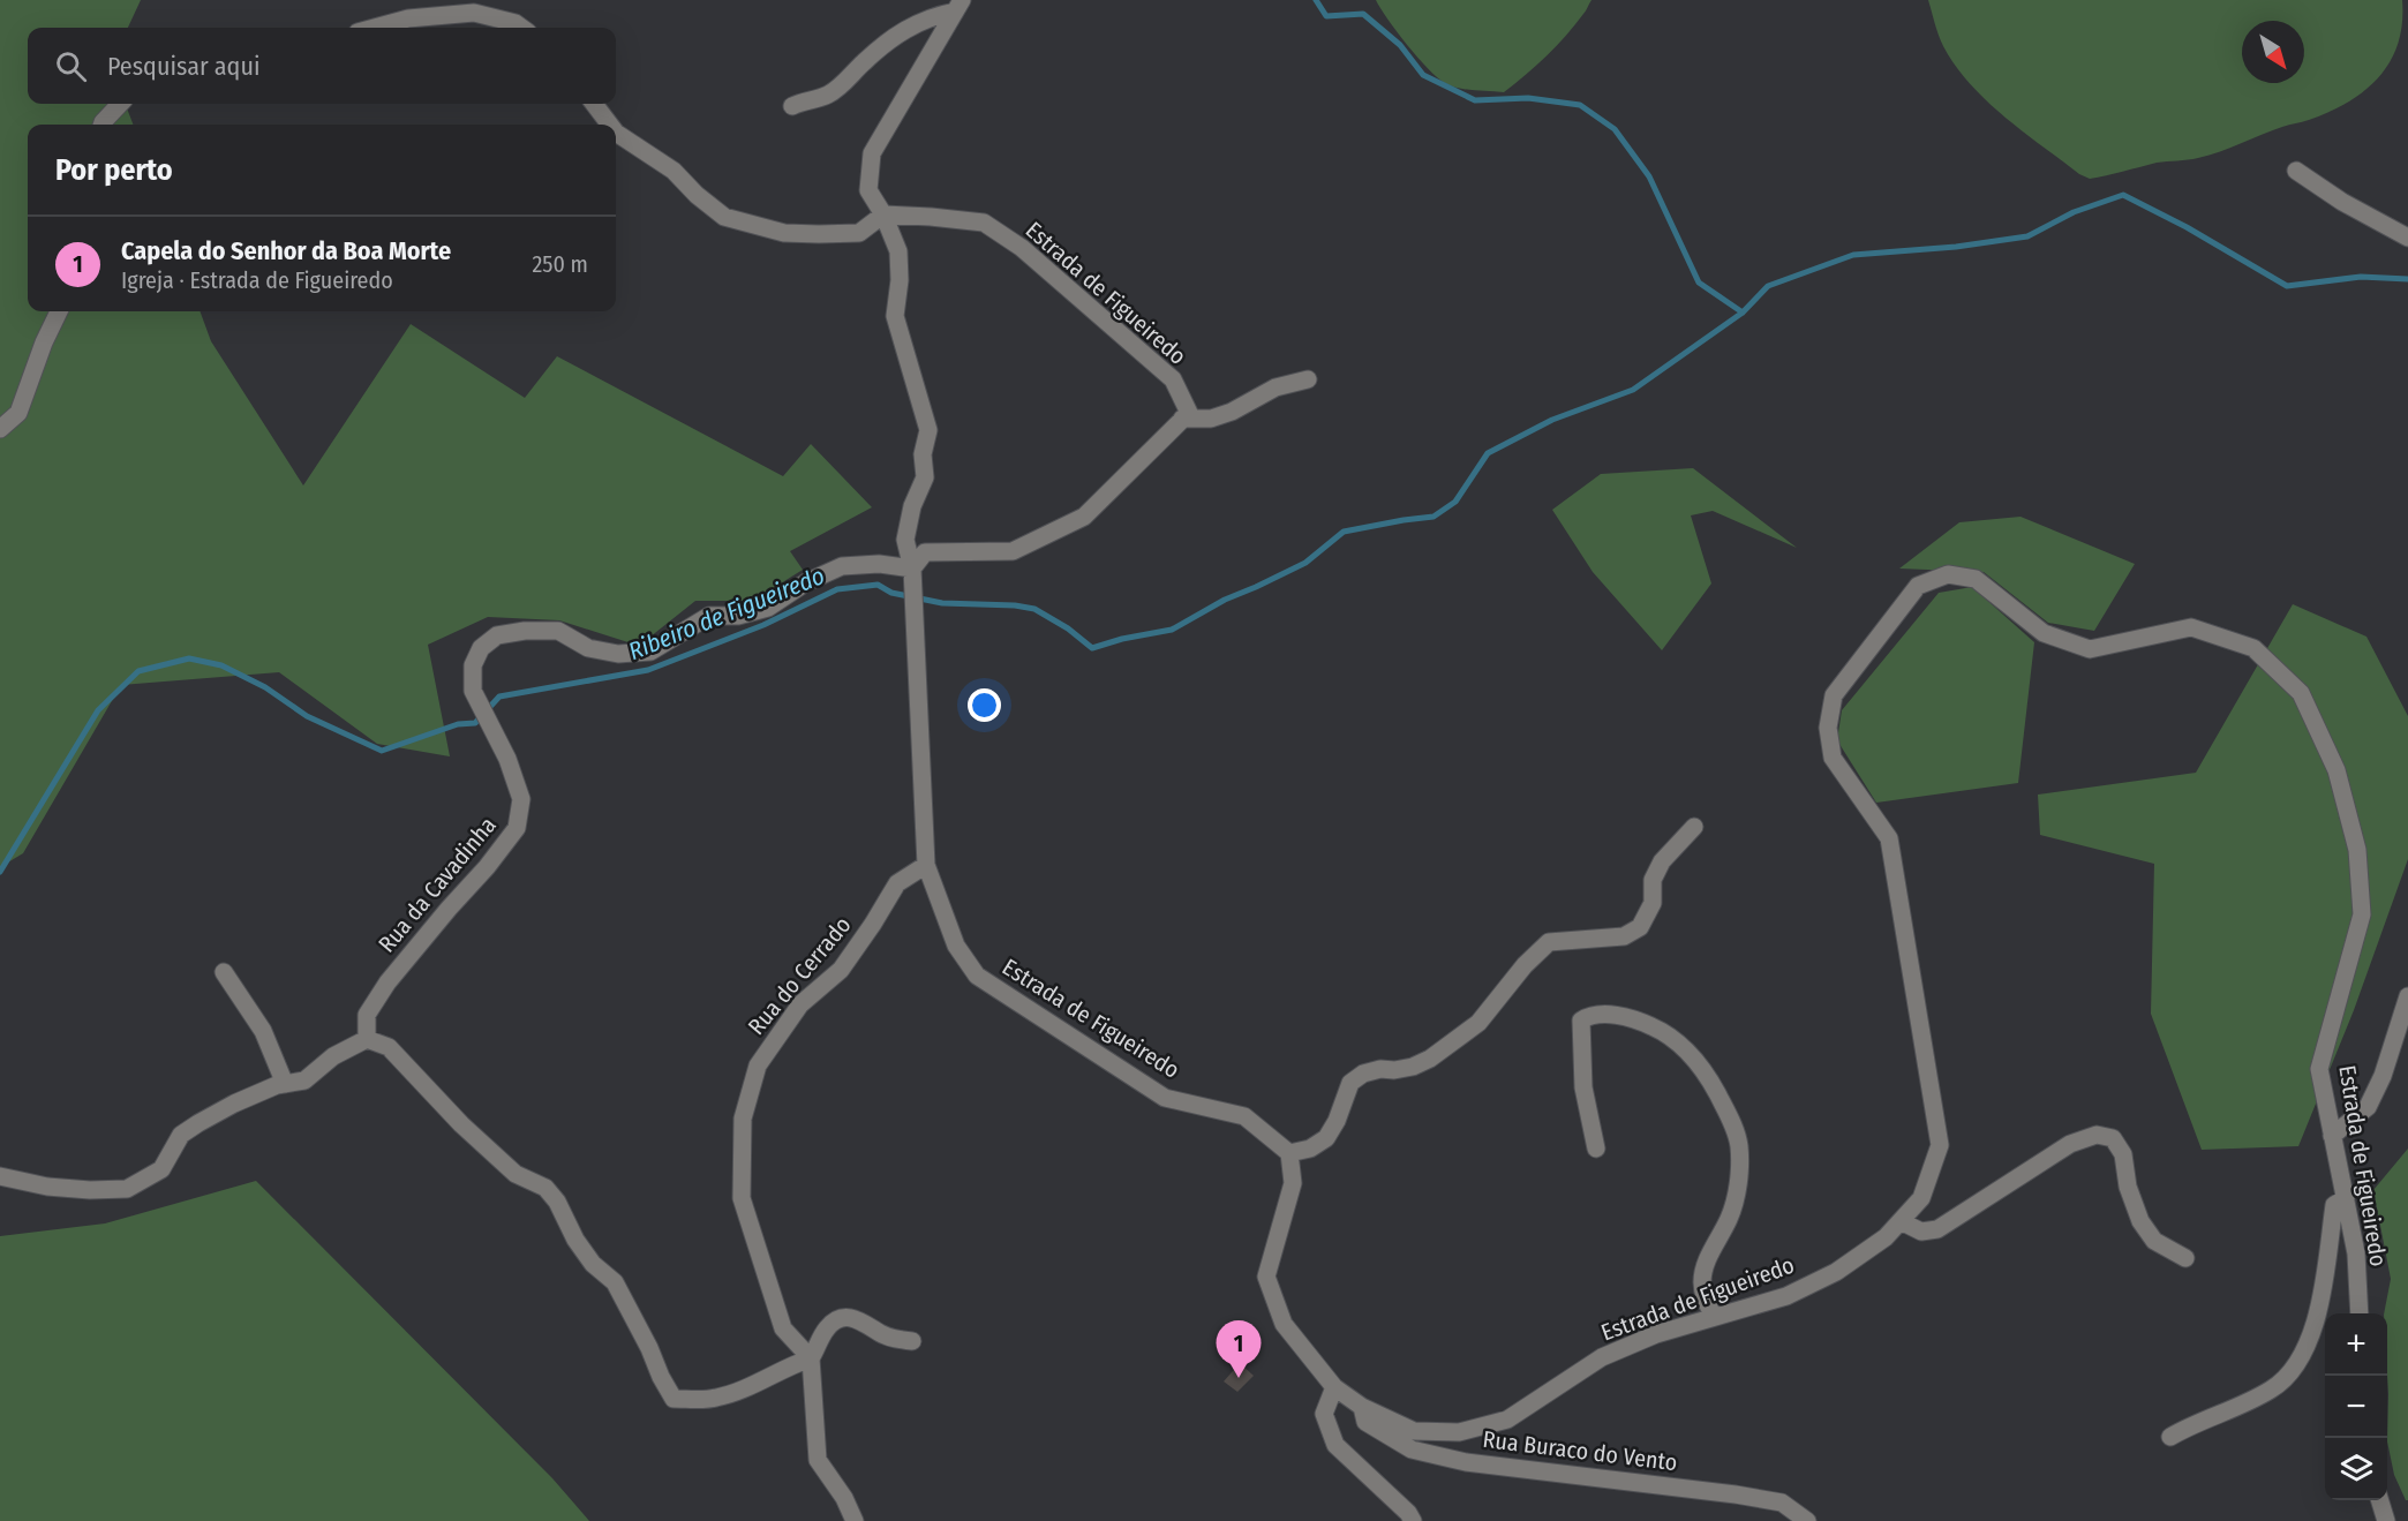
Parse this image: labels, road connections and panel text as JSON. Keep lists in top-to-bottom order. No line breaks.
{"streets":{"street":["Estrada de Figueiredo","Rua da Cavadinha","Rua do Cerrado","Rua Buraco do Vento"]},"crossings":[["Estrada de Figueiredo","Rua da Cavadinha"],["Estrada de Figueiredo","Rua do Cerrado"],["Estrada de Figueiredo","Rua Buraco do Vento"]],"water":["Ribeiro de Figueiredo"],"north":"bottom right","page":{"search":"Pesquisar aqui","heading":"Por perto","list":[{"mark":"1","name":"Capela do Senhor da Boa Morte","note":"Igreja · Estrada de Figueiredo","value":"250 m"}],"map_buttons":["+","−"],"pins":"1"}}
